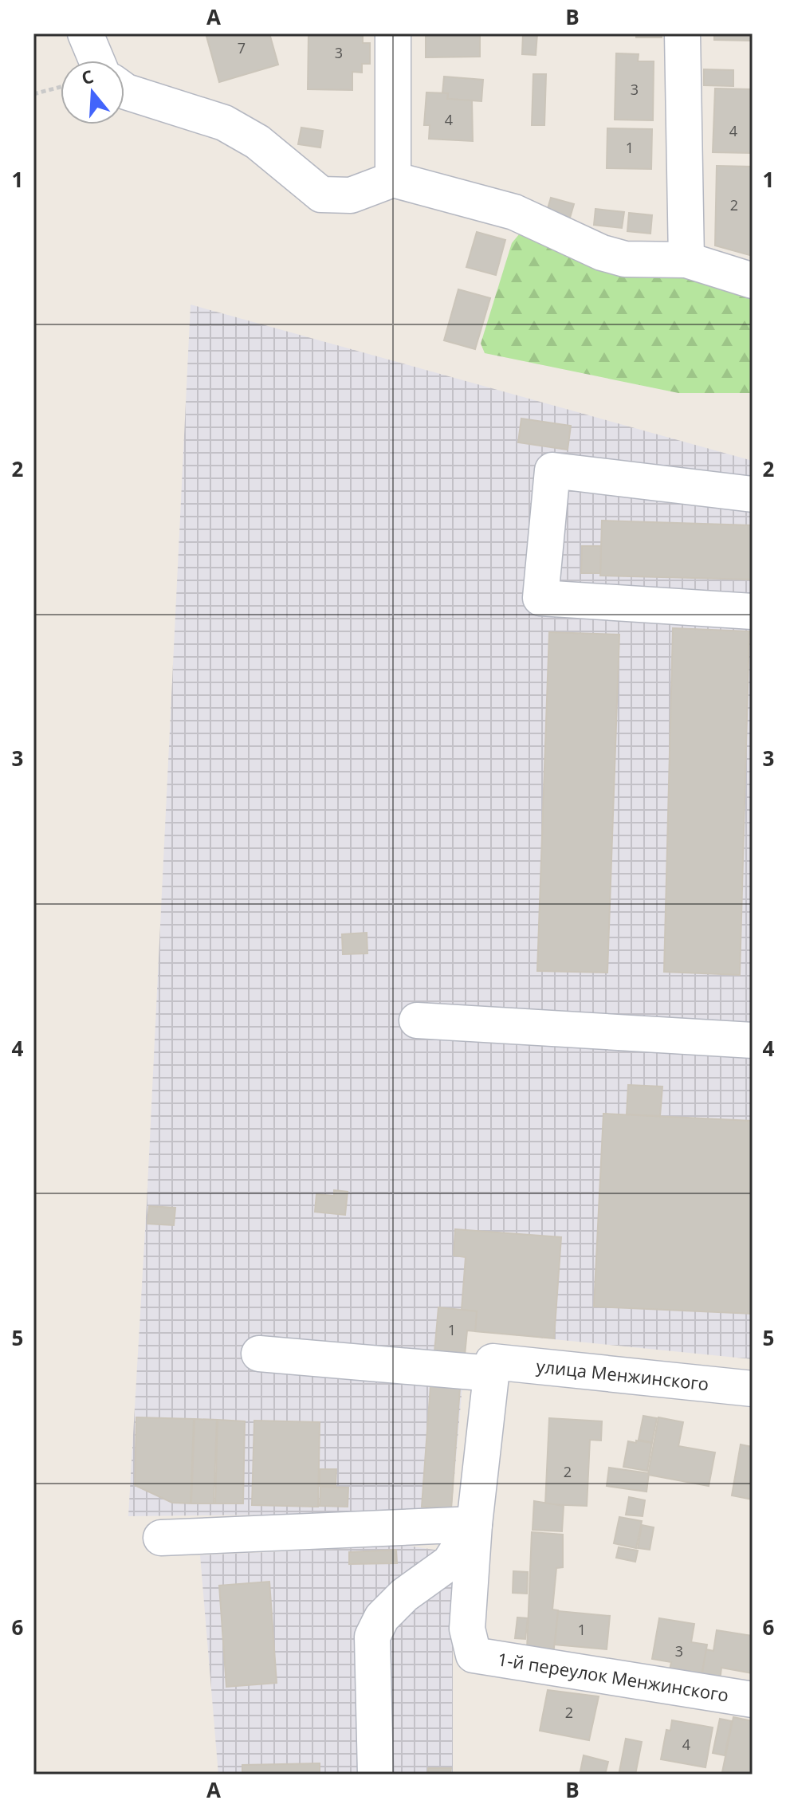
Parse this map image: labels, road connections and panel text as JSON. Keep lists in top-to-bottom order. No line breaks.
{"streets":{"street":["улица Менжинского","1-й переулок Менжинского"]},"house_numbers":["7","3","3","4","4","1","2","1","2","1","3","2","4"],"north":"top","grid":{"columns":["A","B"],"rows":["1","2","3","4","5","6"]}}
